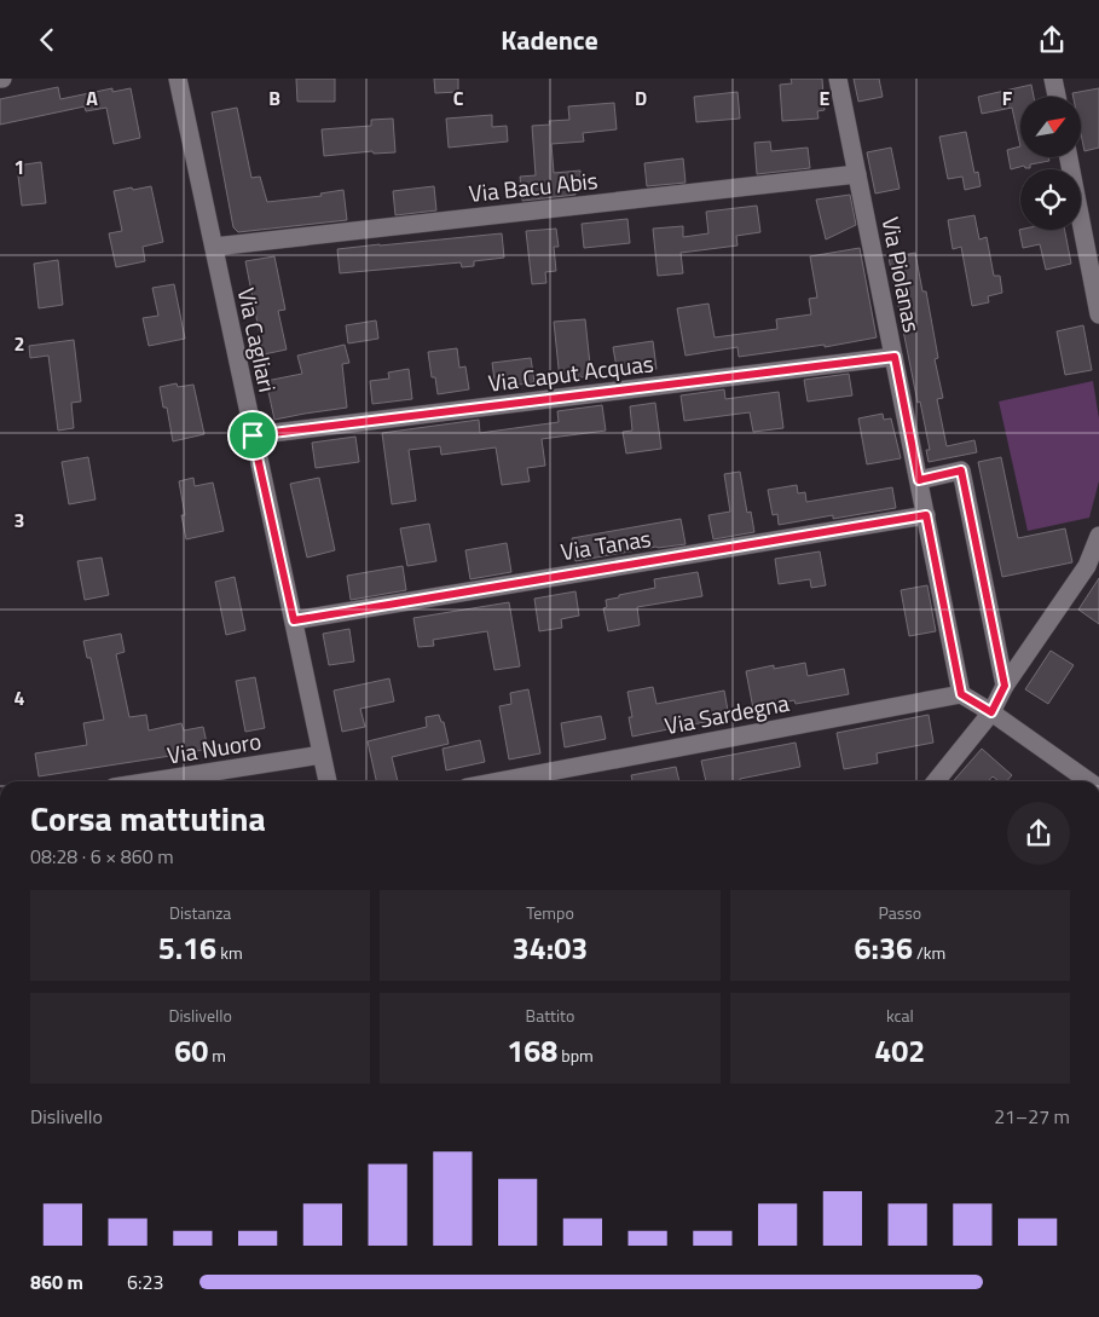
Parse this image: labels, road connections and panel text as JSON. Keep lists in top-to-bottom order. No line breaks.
{"streets":{"street":["Via Bacu Abis","Via Piolanas","Via Cagliari","Via Caput Acquas","Via Tanas","Via Sardegna","Via Nuoro"]},"crossings":[["Via Bacu Abis","Via Piolanas"],["Via Bacu Abis","Via Cagliari"],["Via Piolanas","Via Caput Acquas"],["Via Piolanas","Via Tanas"],["Via Piolanas","Via Sardegna"],["Via Cagliari","Via Caput Acquas"],["Via Cagliari","Via Tanas"],["Via Cagliari","Via Nuoro"]],"north":"top right","page":{"header":"Kadence","heading":["Corsa mattutina","08:28 · 6 × 860 m"],"stats":[["Distanza","5.16 km"],["Tempo","34:03"],["Passo","6:36 /km"],["Dislivello","60 m"],["Battito","168 bpm"],["kcal","402"]],"chart":["Dislivello","21–27 m"],"list":[{"name":"860 m","note":"6:23"}]},"grid":{"columns":["A","B","C","D","E","F"],"rows":["1","2","3","4"]}}
